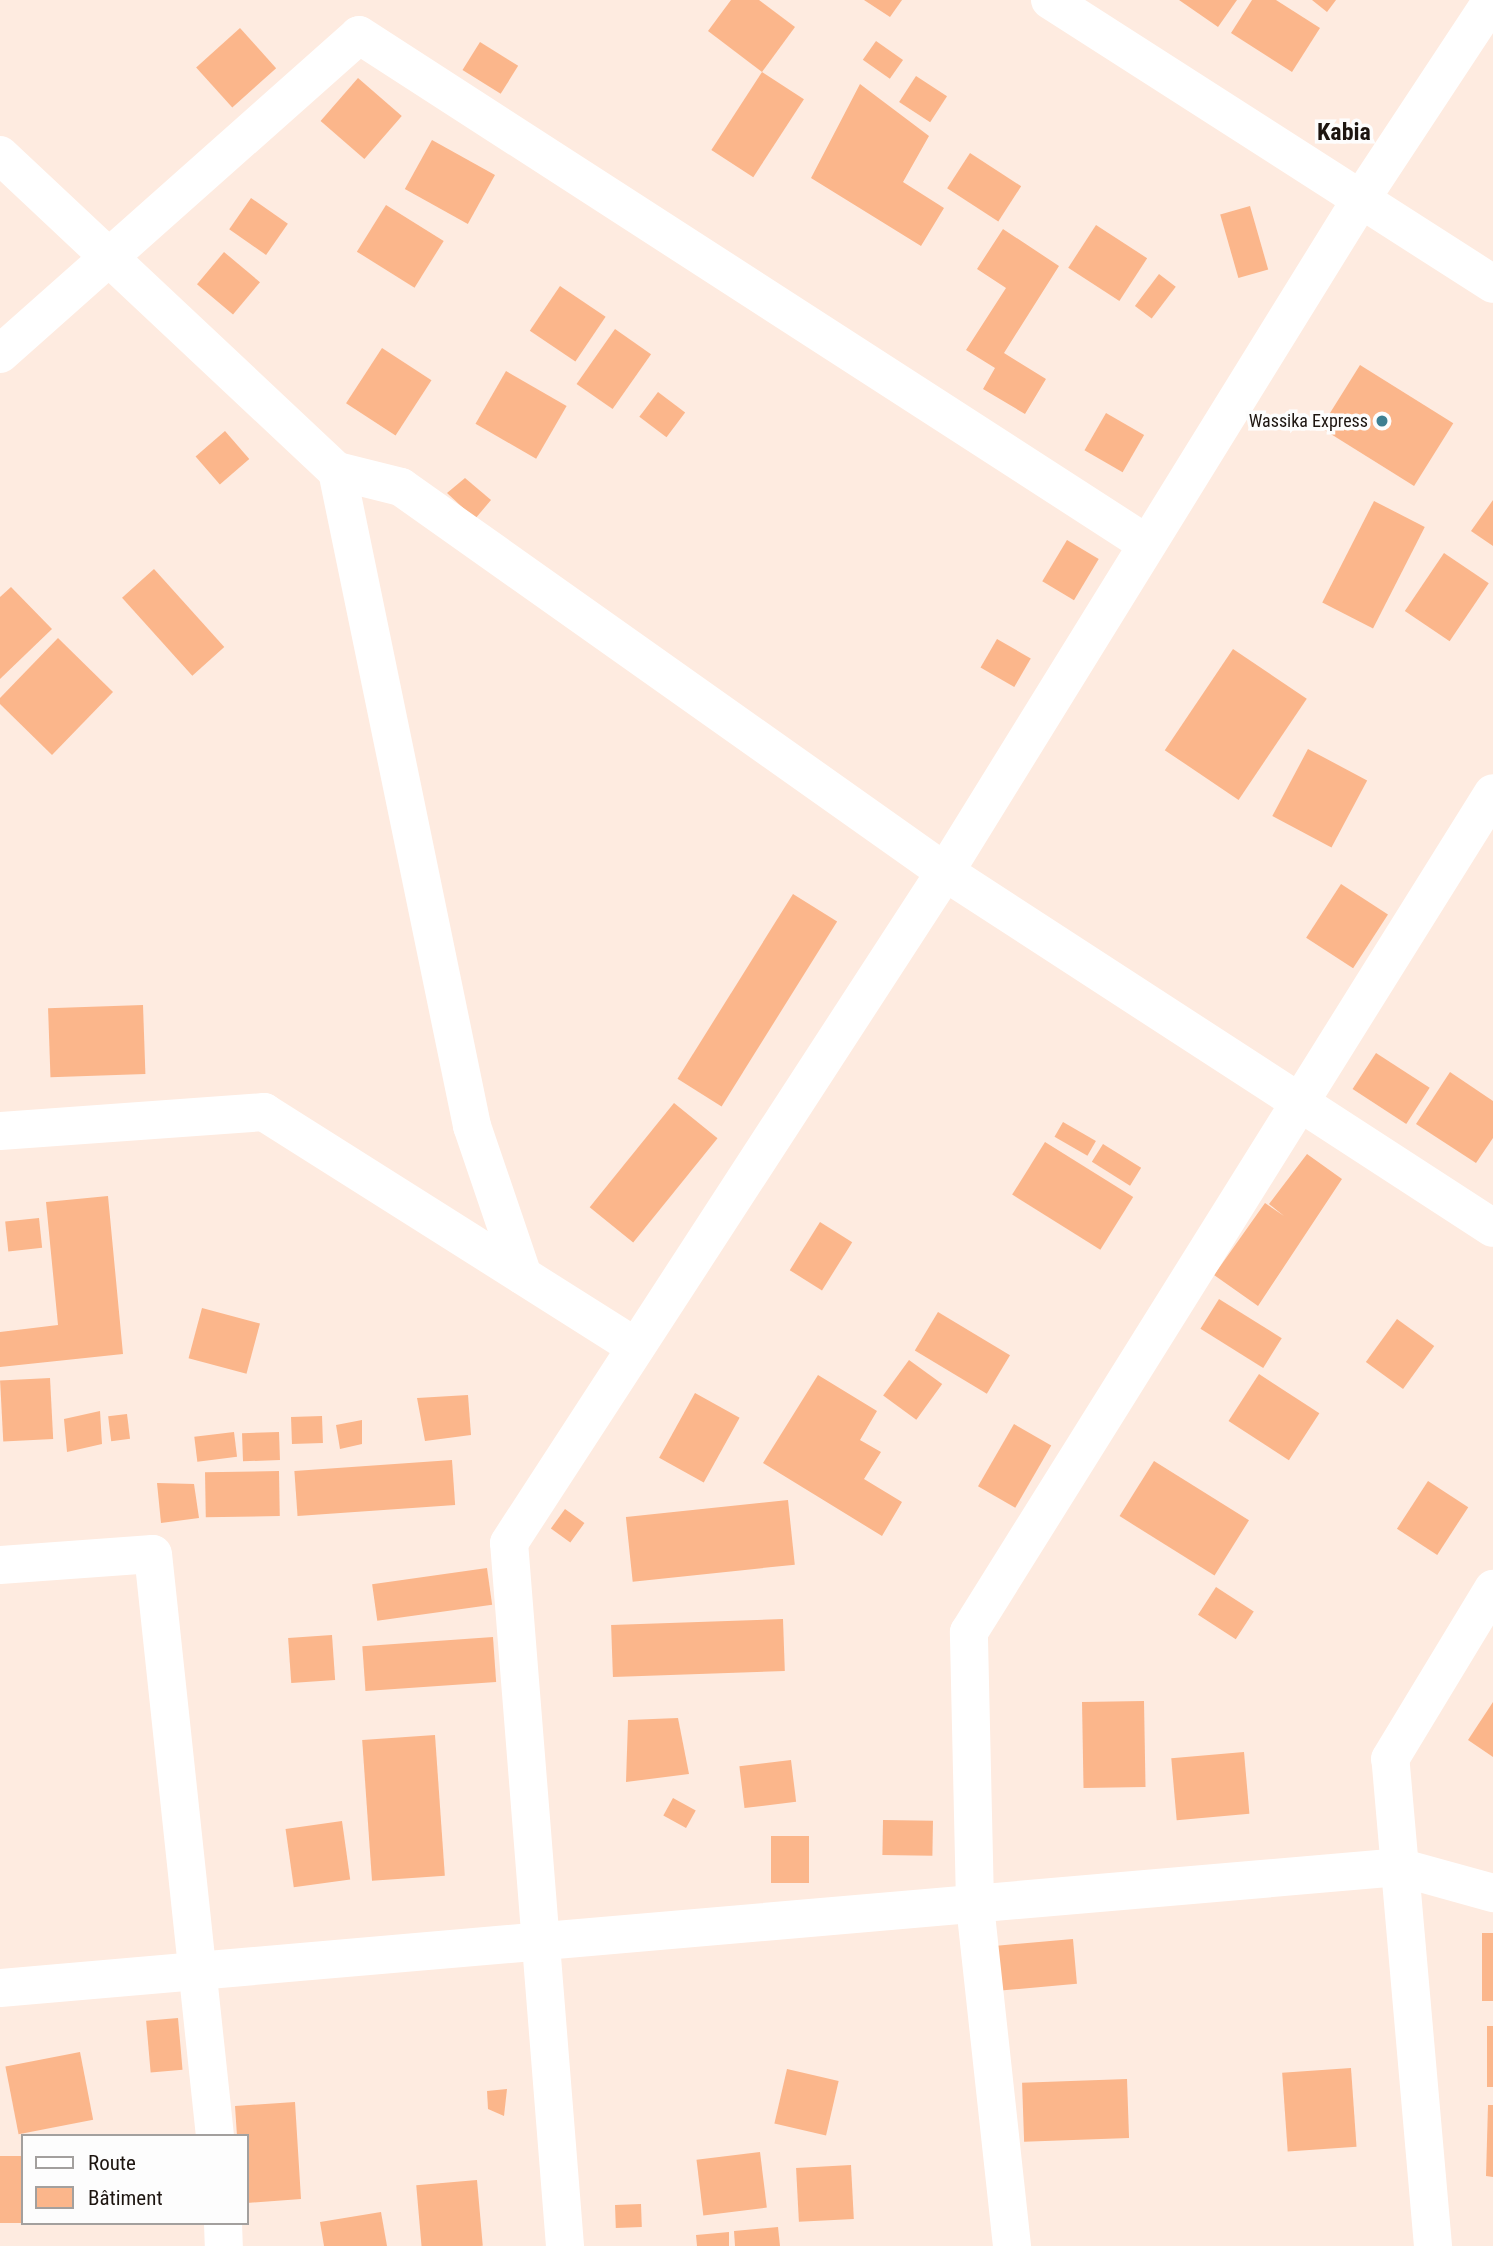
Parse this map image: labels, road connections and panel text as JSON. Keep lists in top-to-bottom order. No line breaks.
{"districts":["Kabia"],"places":["Wassika Express"],"legend":["Route","Bâtiment"]}
